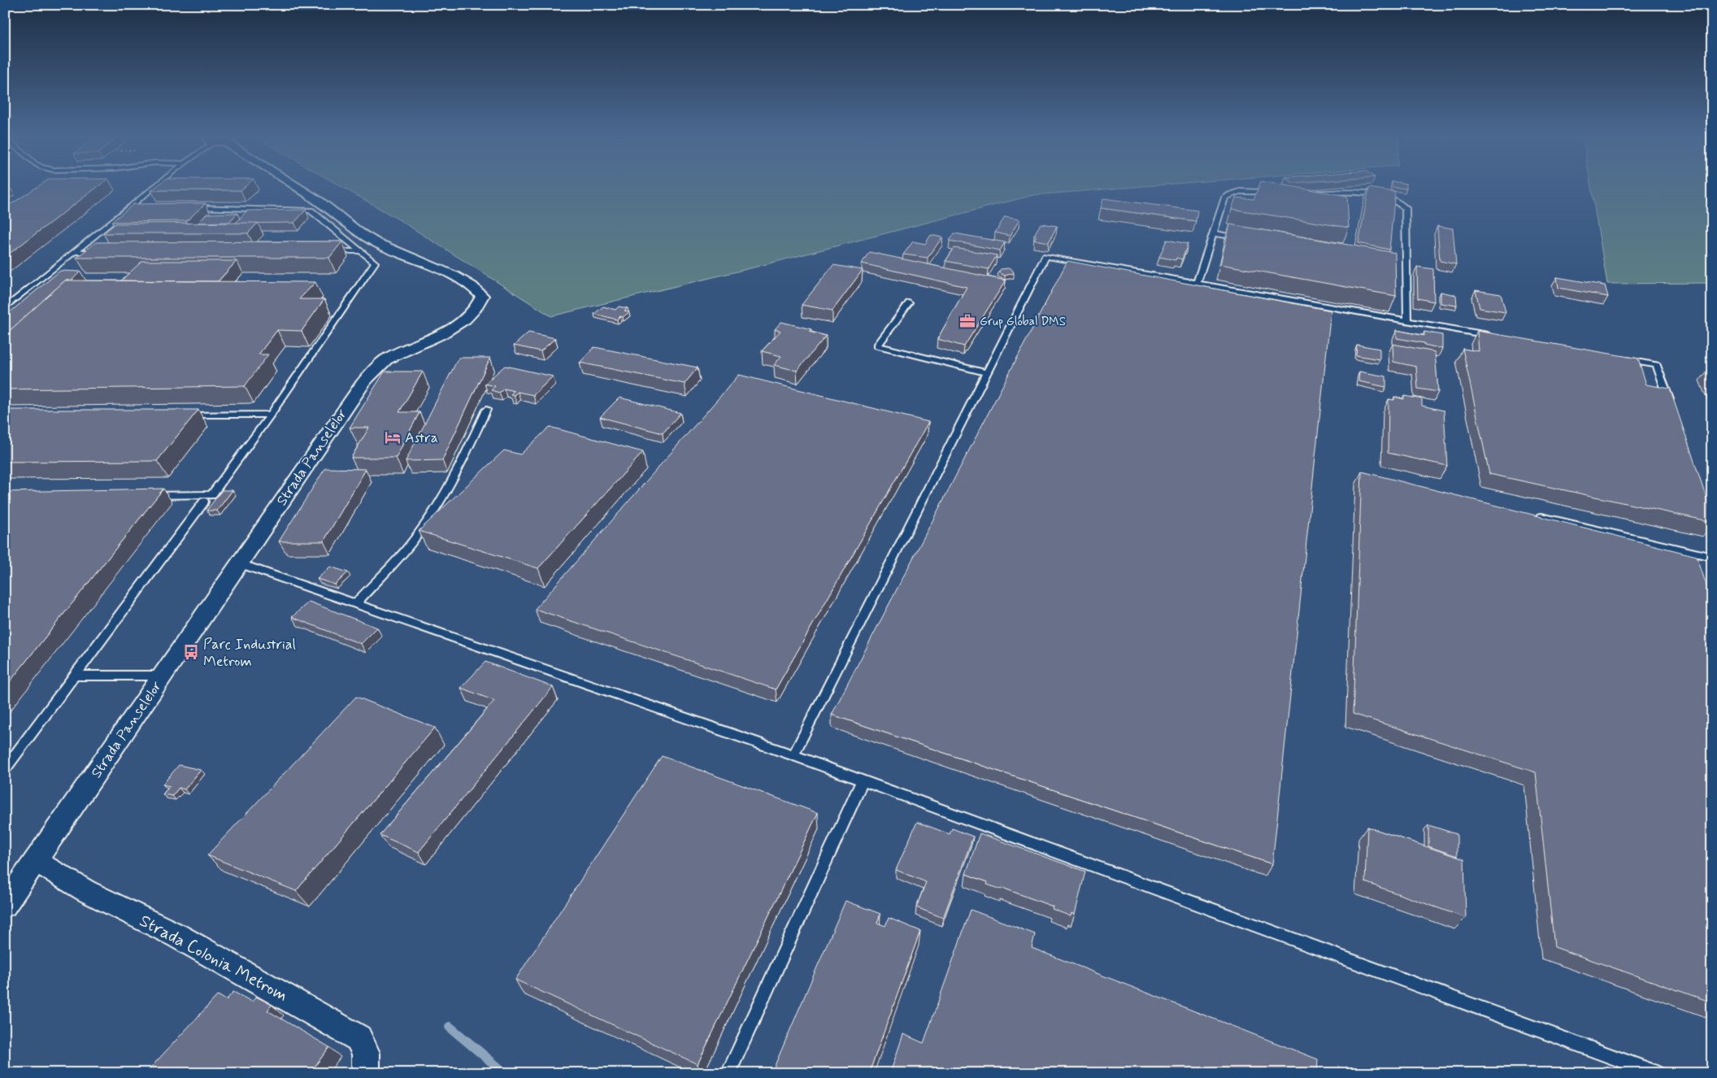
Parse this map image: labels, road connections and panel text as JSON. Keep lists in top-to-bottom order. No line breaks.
{"streets":{"street":["Strada Panselelor","Strada Colonia Metrom"]},"crossings":[["Strada Panselelor","Strada Colonia Metrom"]],"places":{"office":["Grup Global DMS"],"hotel":["Astra"],"bus stop":["Parc Industrial Metrom"]}}
